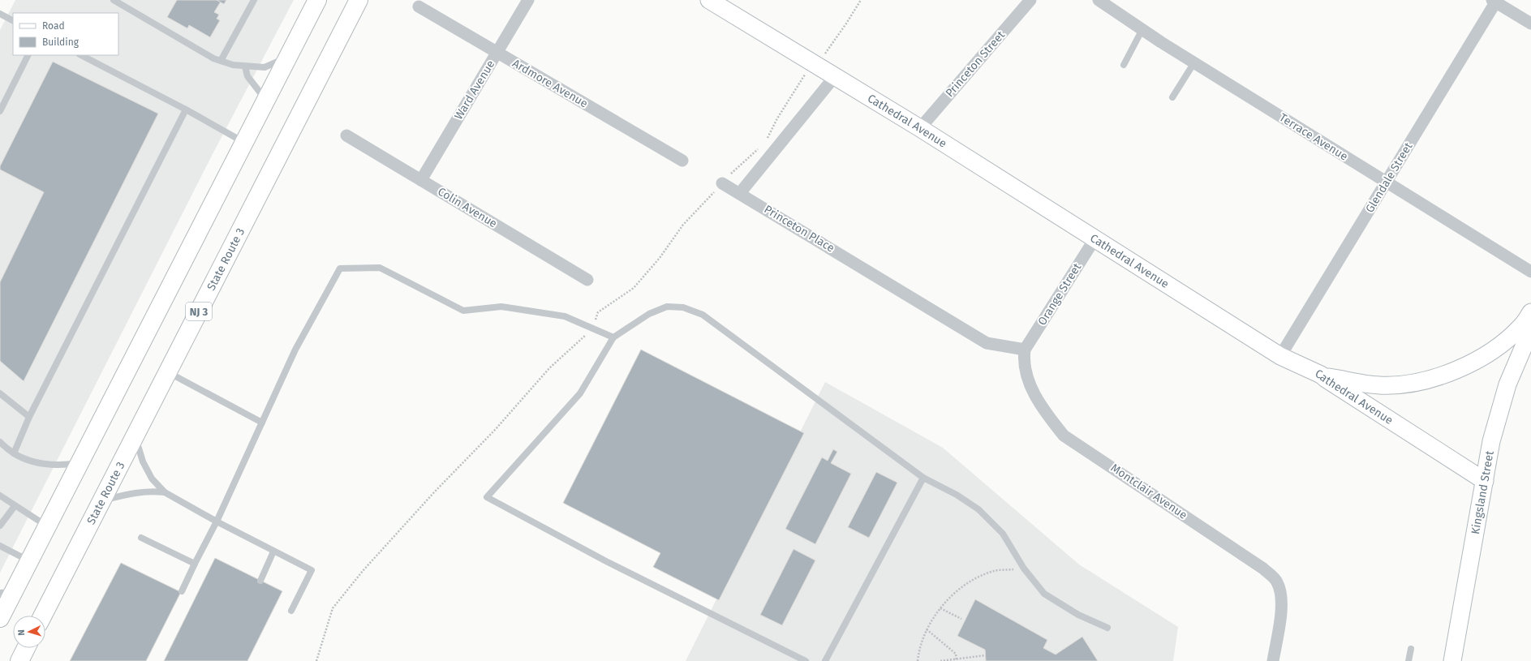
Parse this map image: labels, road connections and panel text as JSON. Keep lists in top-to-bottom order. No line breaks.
{"streets":{"highway":["State Route 3","NJ 3"],"main road":["Cathedral Avenue","Kingsland Street"],"street":["Princeton Street","Ardmore Avenue","Ward Avenue","Terrace Avenue","Glendale Street","Colin Avenue","Princeton Place","Orange Street","Montclair Avenue"]},"crossings":[["Princeton Street","Cathedral Avenue"],["Ardmore Avenue","Ward Avenue"],["Ward Avenue","Colin Avenue"],["Cathedral Avenue","Glendale Street"],["Cathedral Avenue","Orange Street"],["Cathedral Avenue","Kingsland Street"],["Terrace Avenue","Glendale Street"],["Princeton Place","Orange Street"],["Princeton Place","Montclair Avenue"],["Orange Street","Montclair Avenue"]],"legend":["Road","Building"],"north":"left"}
